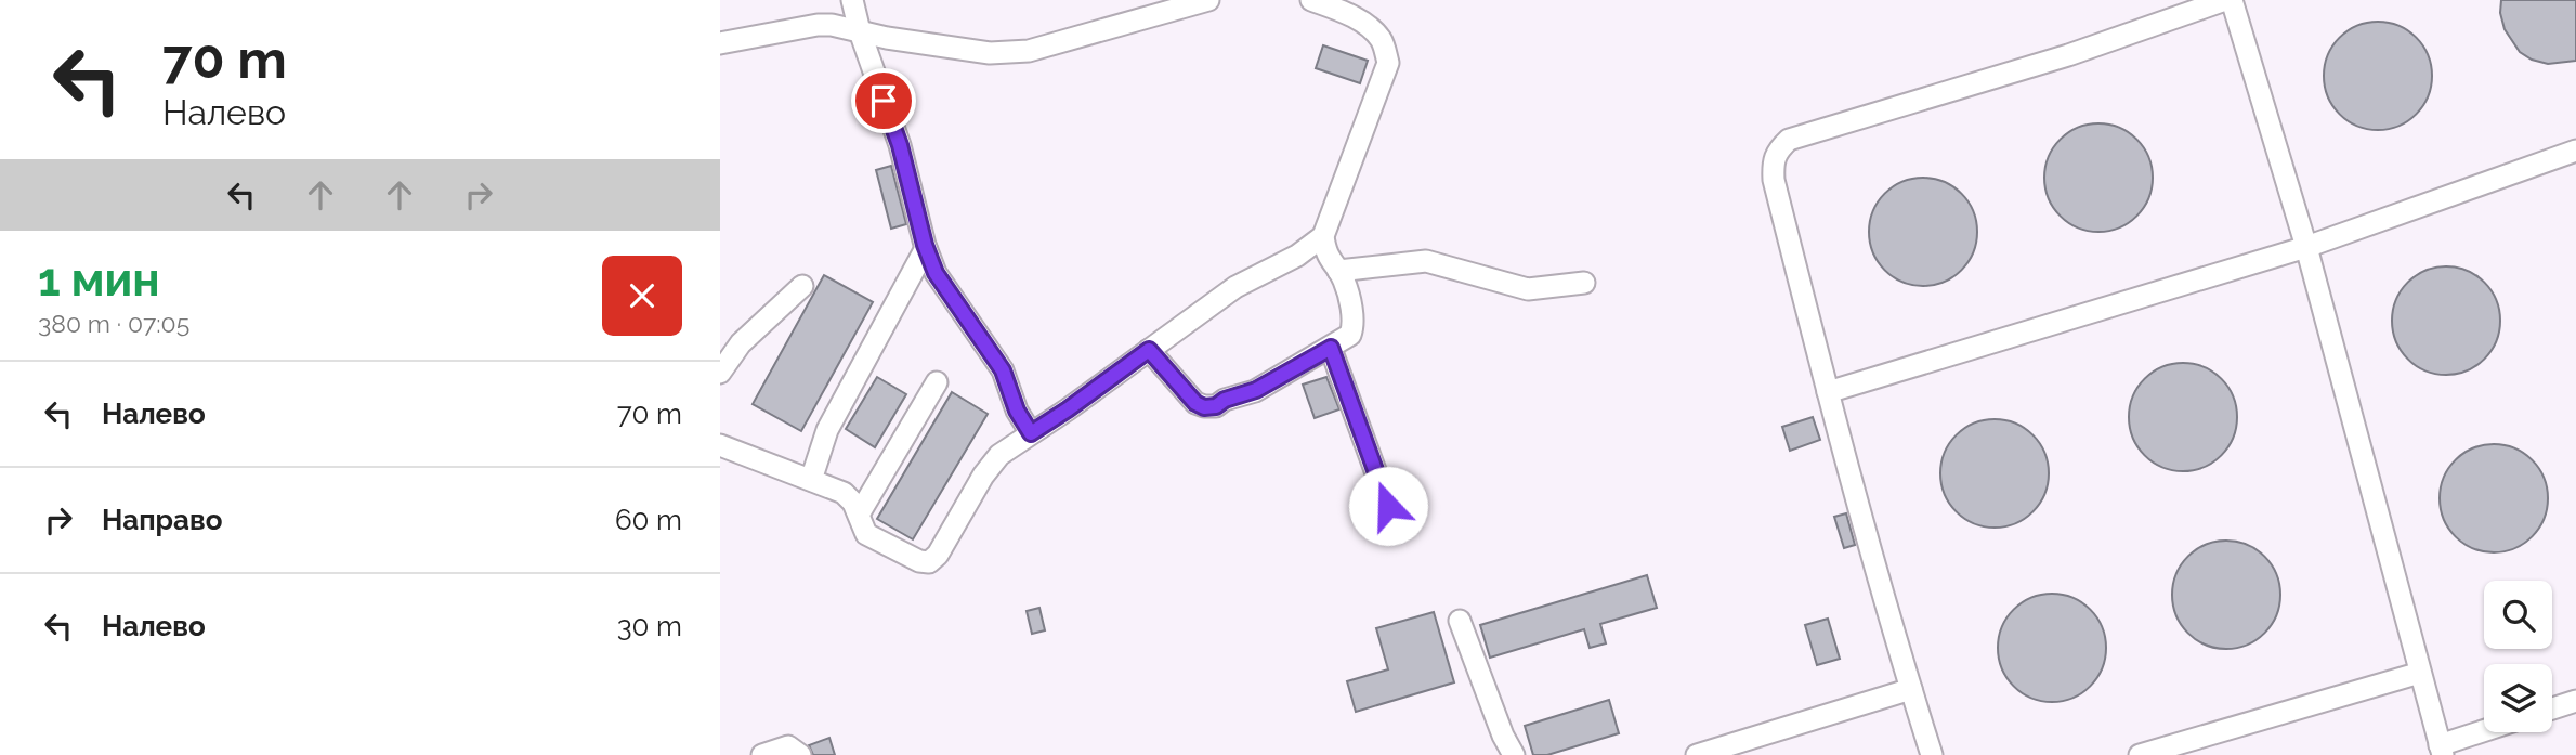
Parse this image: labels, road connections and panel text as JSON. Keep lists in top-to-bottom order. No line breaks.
{"page":{"turn":["70 m","Налево"],"heading":["1 мин","380 m · 07:05"],"list":[{"name":"Налево","value":"70 m"},{"name":"Направо","value":"60 m"},{"name":"Налево","value":"30 m"}]}}
